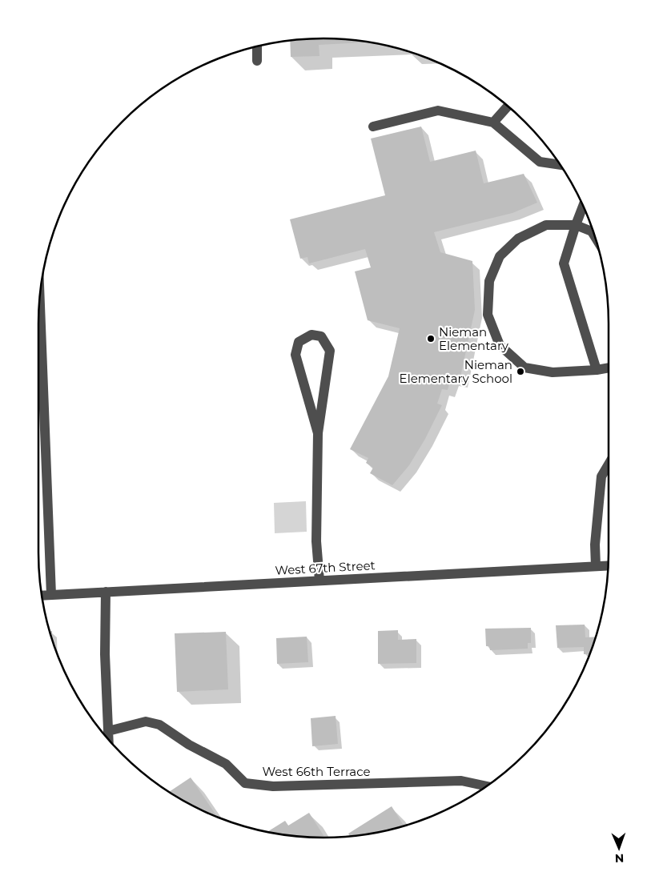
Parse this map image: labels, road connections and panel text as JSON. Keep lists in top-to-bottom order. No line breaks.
{"streets":{"street":["West 67th Street","West 66th Terrace"]},"places":["Nieman Elementary","Nieman Elementary School"],"north":"bottom"}
